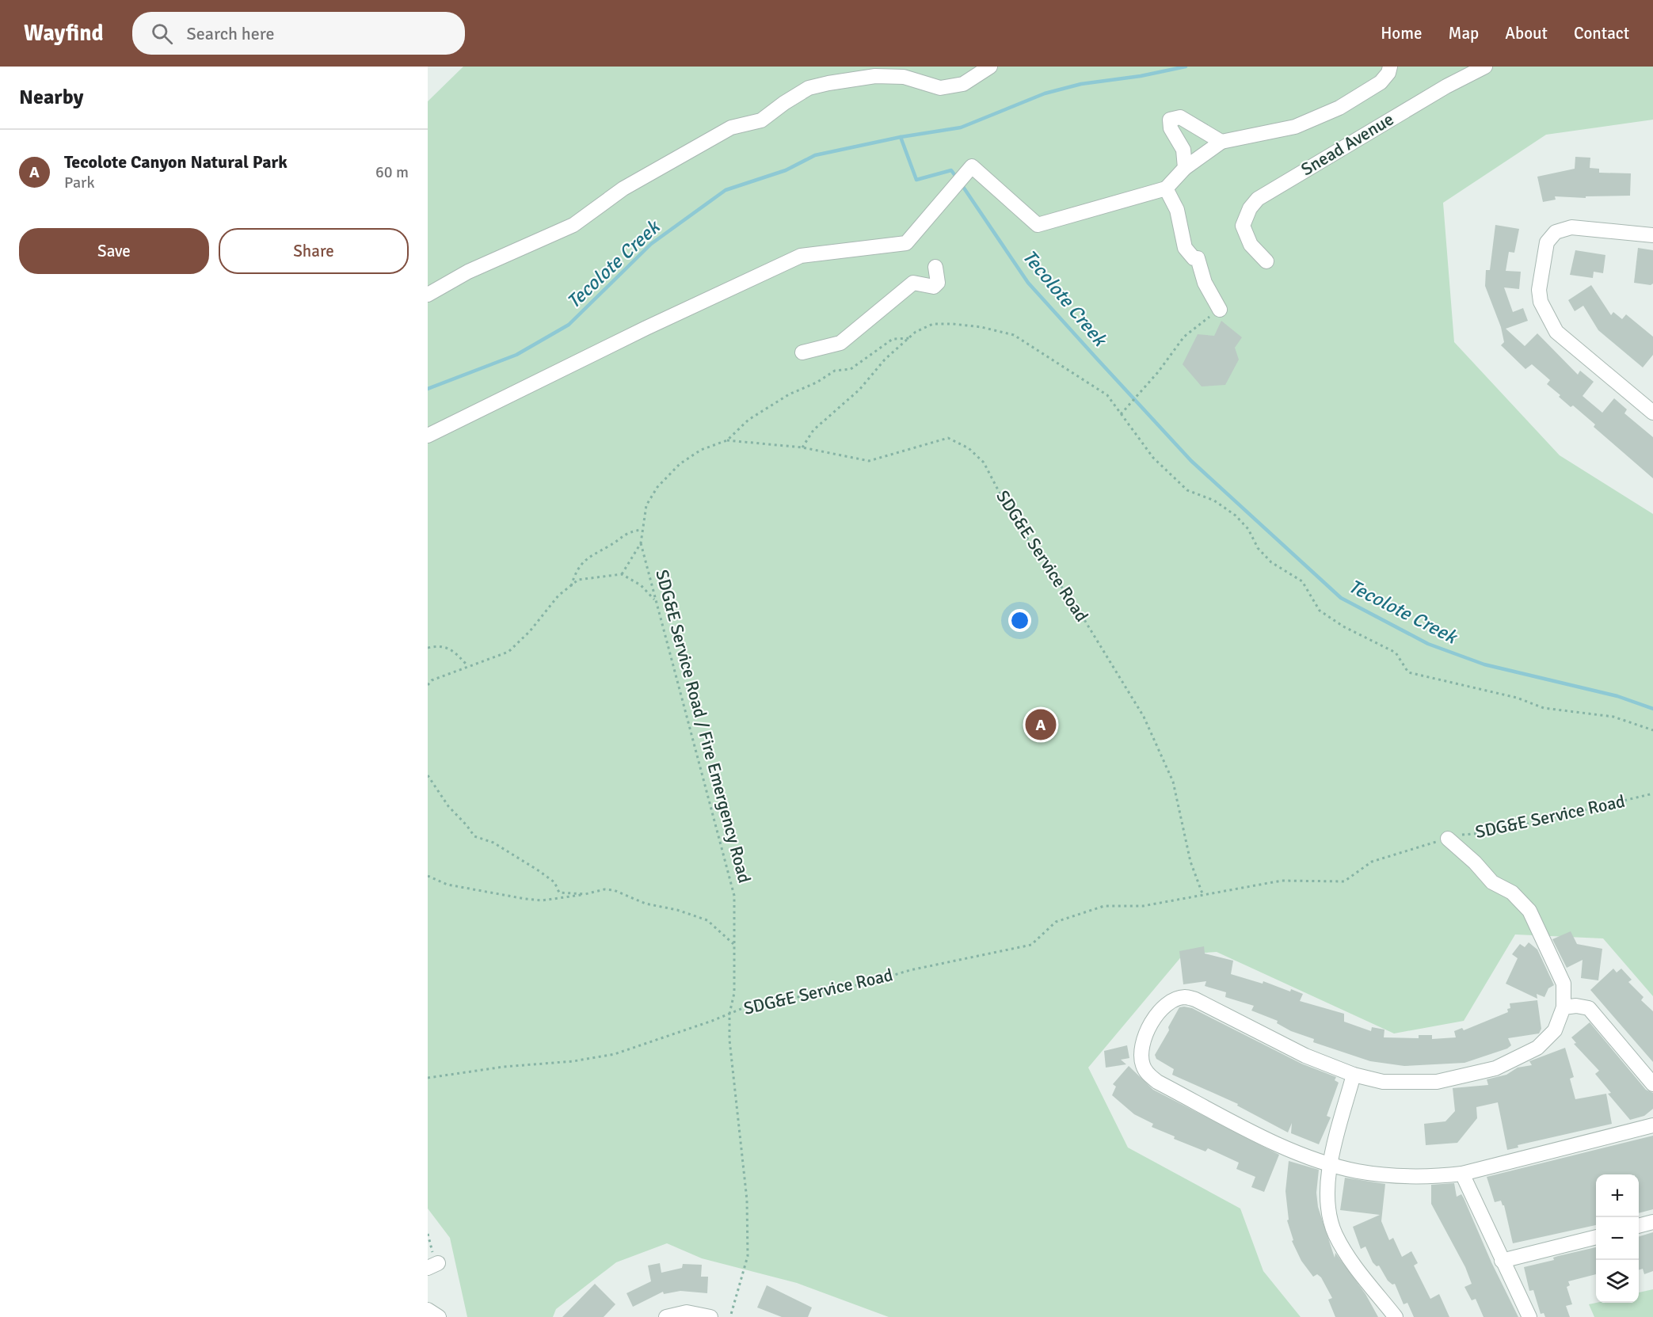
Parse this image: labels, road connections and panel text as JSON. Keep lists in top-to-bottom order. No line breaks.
{"streets":{"street":["Snead Avenue","SDG&E Service Road"],"path":["SDG&E Service Road / Fire Emergency Road"]},"crossings":[["SDG&E Service Road","SDG&E Service Road / Fire Emergency Road"]],"water":["Tecolote Creek"],"page":{"header":"Wayfind","search":"Search here","nav":["Home","Map","About","Contact"],"heading":"Nearby","list":[{"mark":"A","name":"Tecolote Canyon Natural Park","note":"Park","value":"60 m"}],"buttons":["Save","Share"],"pins":"A","map_buttons":["+","−"]}}
